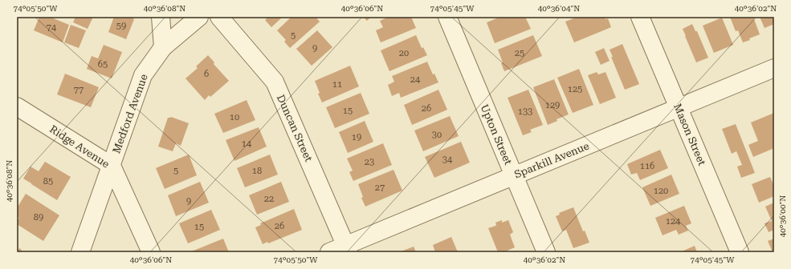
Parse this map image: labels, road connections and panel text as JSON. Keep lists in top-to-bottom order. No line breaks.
{"streets":{"street":["Medford Avenue","Duncan Street","Upton Street","Mason Street","Ridge Avenue","Sparkill Avenue"]},"crossings":[["Medford Avenue","Ridge Avenue"],["Duncan Street","Sparkill Avenue"],["Upton Street","Sparkill Avenue"],["Mason Street","Sparkill Avenue"]],"house_numbers":["59","74","5","9","20","25","65","6","24","11","125","77","129","26","15","133","10","30","19","14","34","23","116","5","18","85","27","120","22","9","89","124","26","15"],"coordinates":["74°05'50\"W","40°36'08\"N","40°36'06\"N","74°05'45\"W","40°36'04\"N","40°36'02\"N","40°36'00\"N"]}
